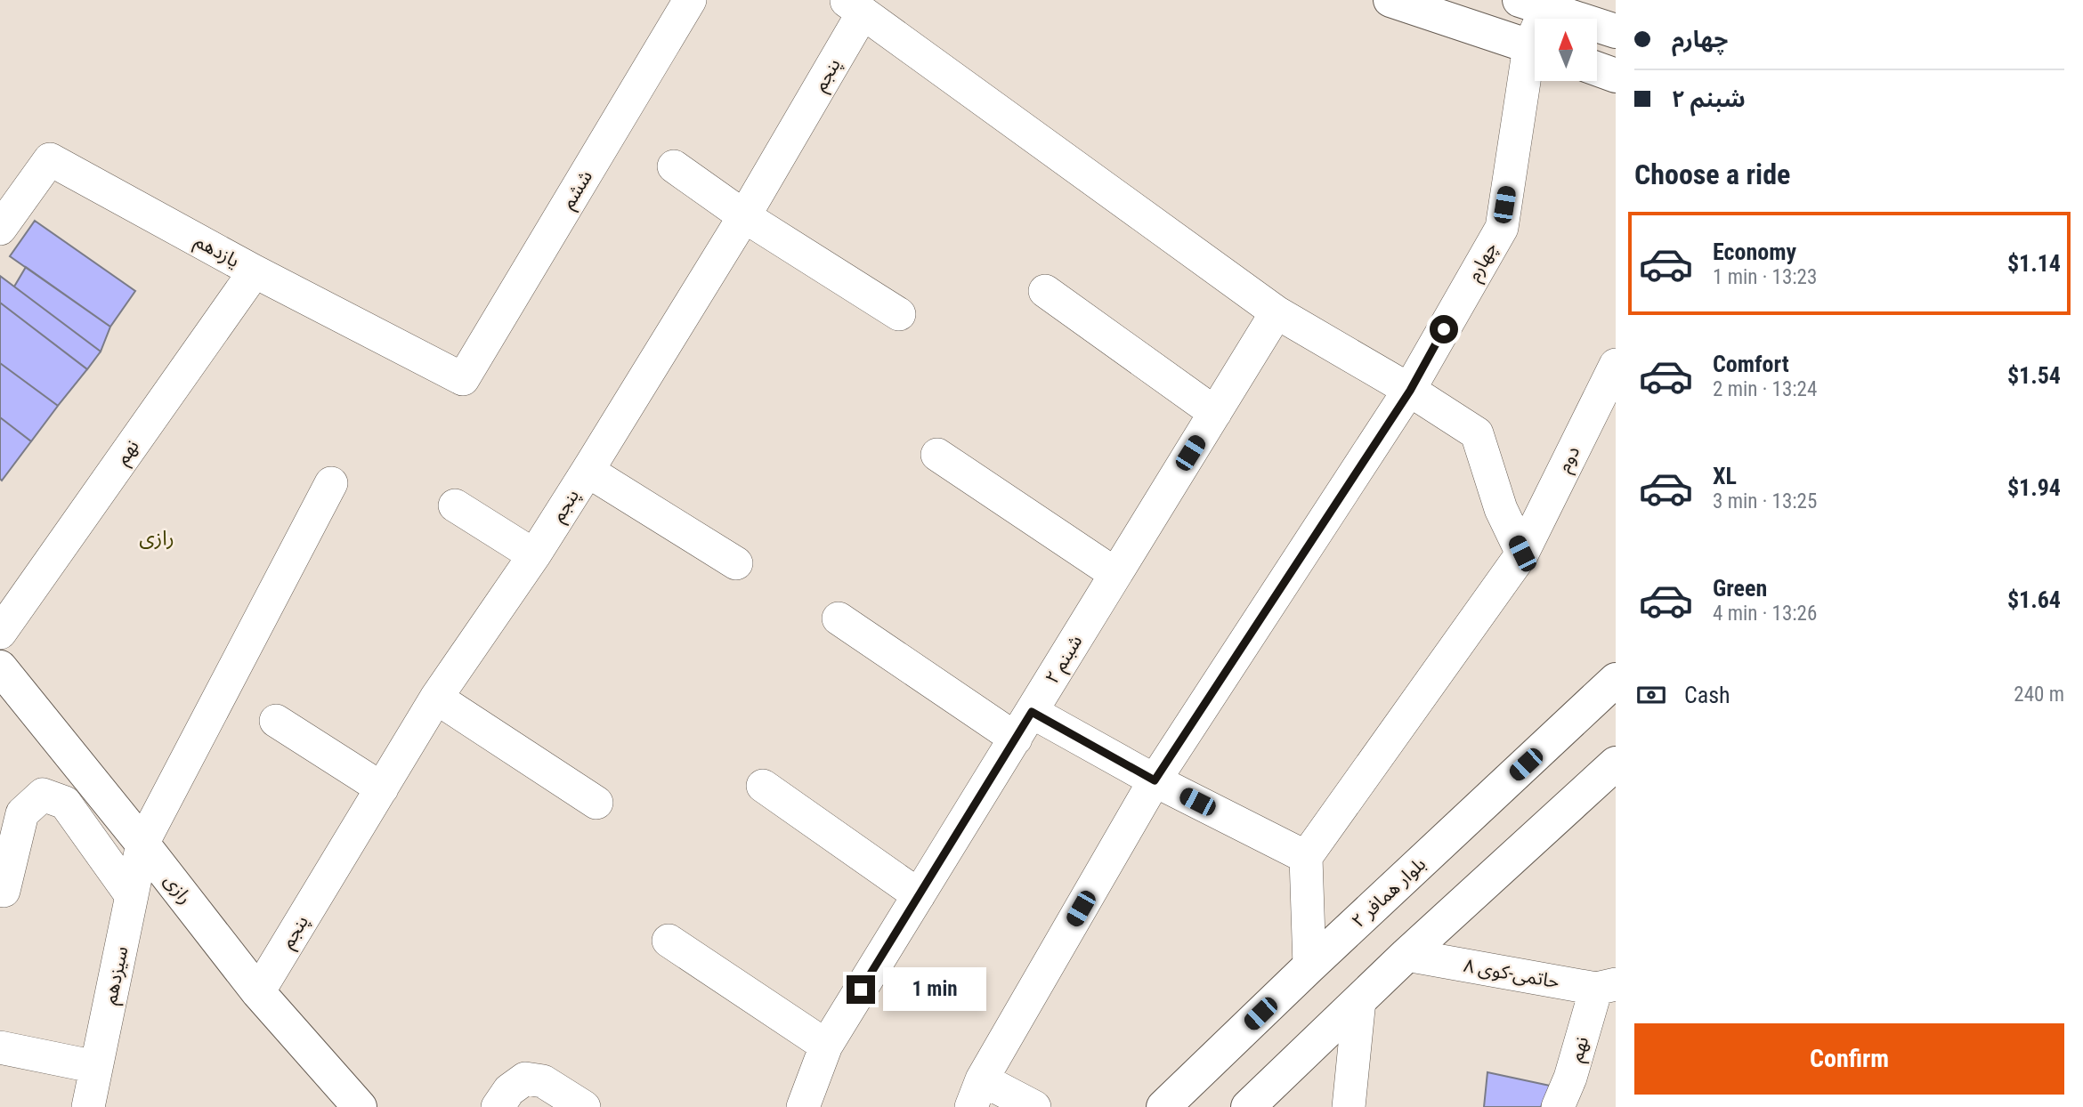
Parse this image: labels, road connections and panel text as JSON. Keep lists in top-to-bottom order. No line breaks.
{"streets":{"main road":["رازی","بلوار همافر ۲"],"street":["پنجم","ششم","یازدهم","چهارم","نهم","دوم","شبنم ۲","حاتمی-کوی ۸","سیزدهم"]},"crossings":[["پنجم","رازی"],["ششم","یازدهم"],["یازدهم","نهم"],["نهم","حاتمی-کوی ۸"],["رازی","سیزدهم"]],"districts":["رازی"],"north":"top","page":{"banner":["چهارم","شبنم ۲"],"heading":"Choose a ride","list":[{"name":"Economy","note":"1 min · 13:23","value":"$1.14"},{"name":"Comfort","note":"2 min · 13:24","value":"$1.54"},{"name":"XL","note":"3 min · 13:25","value":"$1.94"},{"name":"Green","note":"4 min · 13:26","value":"$1.64"}],"pay":["Cash","240 m"],"bubble":"1 min","buttons":"Confirm"}}
